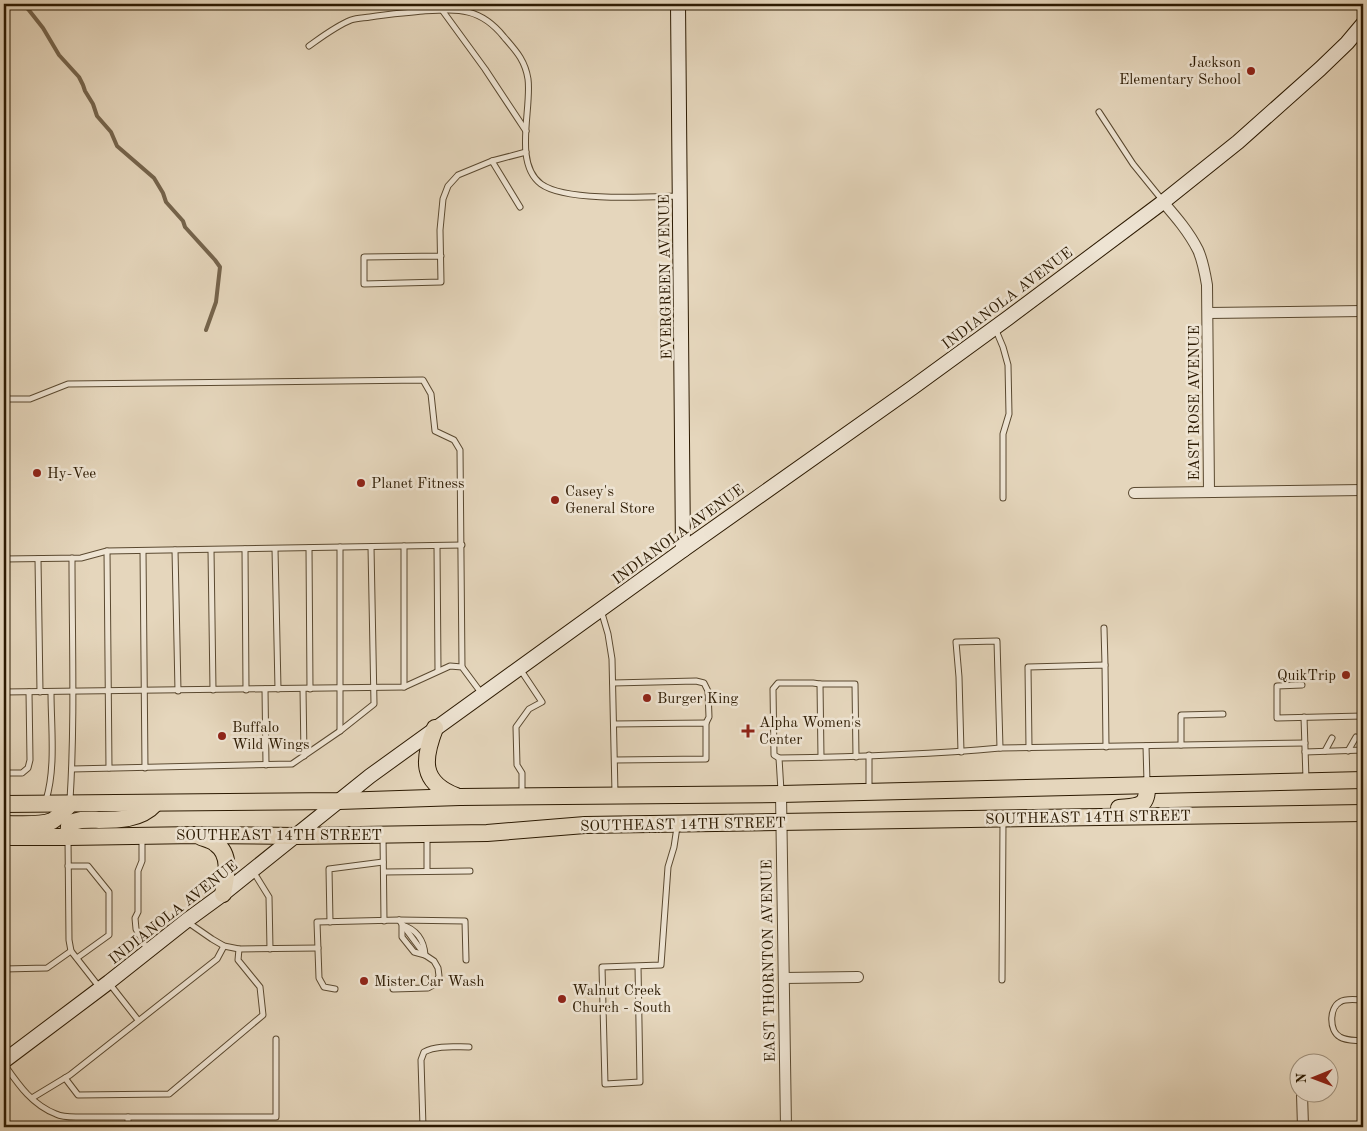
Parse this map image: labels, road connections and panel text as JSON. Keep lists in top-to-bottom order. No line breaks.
{"streets":{"main road":["EVERGREEN AVENUE","INDIANOLA AVENUE","SOUTHEAST 14TH STREET"],"street":["EAST ROSE AVENUE","EAST THORNTON AVENUE"]},"crossings":[["EVERGREEN AVENUE","INDIANOLA AVENUE"],["INDIANOLA AVENUE","EAST ROSE AVENUE"],["INDIANOLA AVENUE","SOUTHEAST 14TH STREET"],["SOUTHEAST 14TH STREET","EAST THORNTON AVENUE"]],"places":{"other":["Jackson Elementary School","Hy-Vee","Planet Fitness","Casey's General Store","QuikTrip","Burger King","Buffalo Wild Wings","Mister Car Wash","Walnut Creek Church - South"],"health":["Alpha Women's Center"]},"north":"left"}
